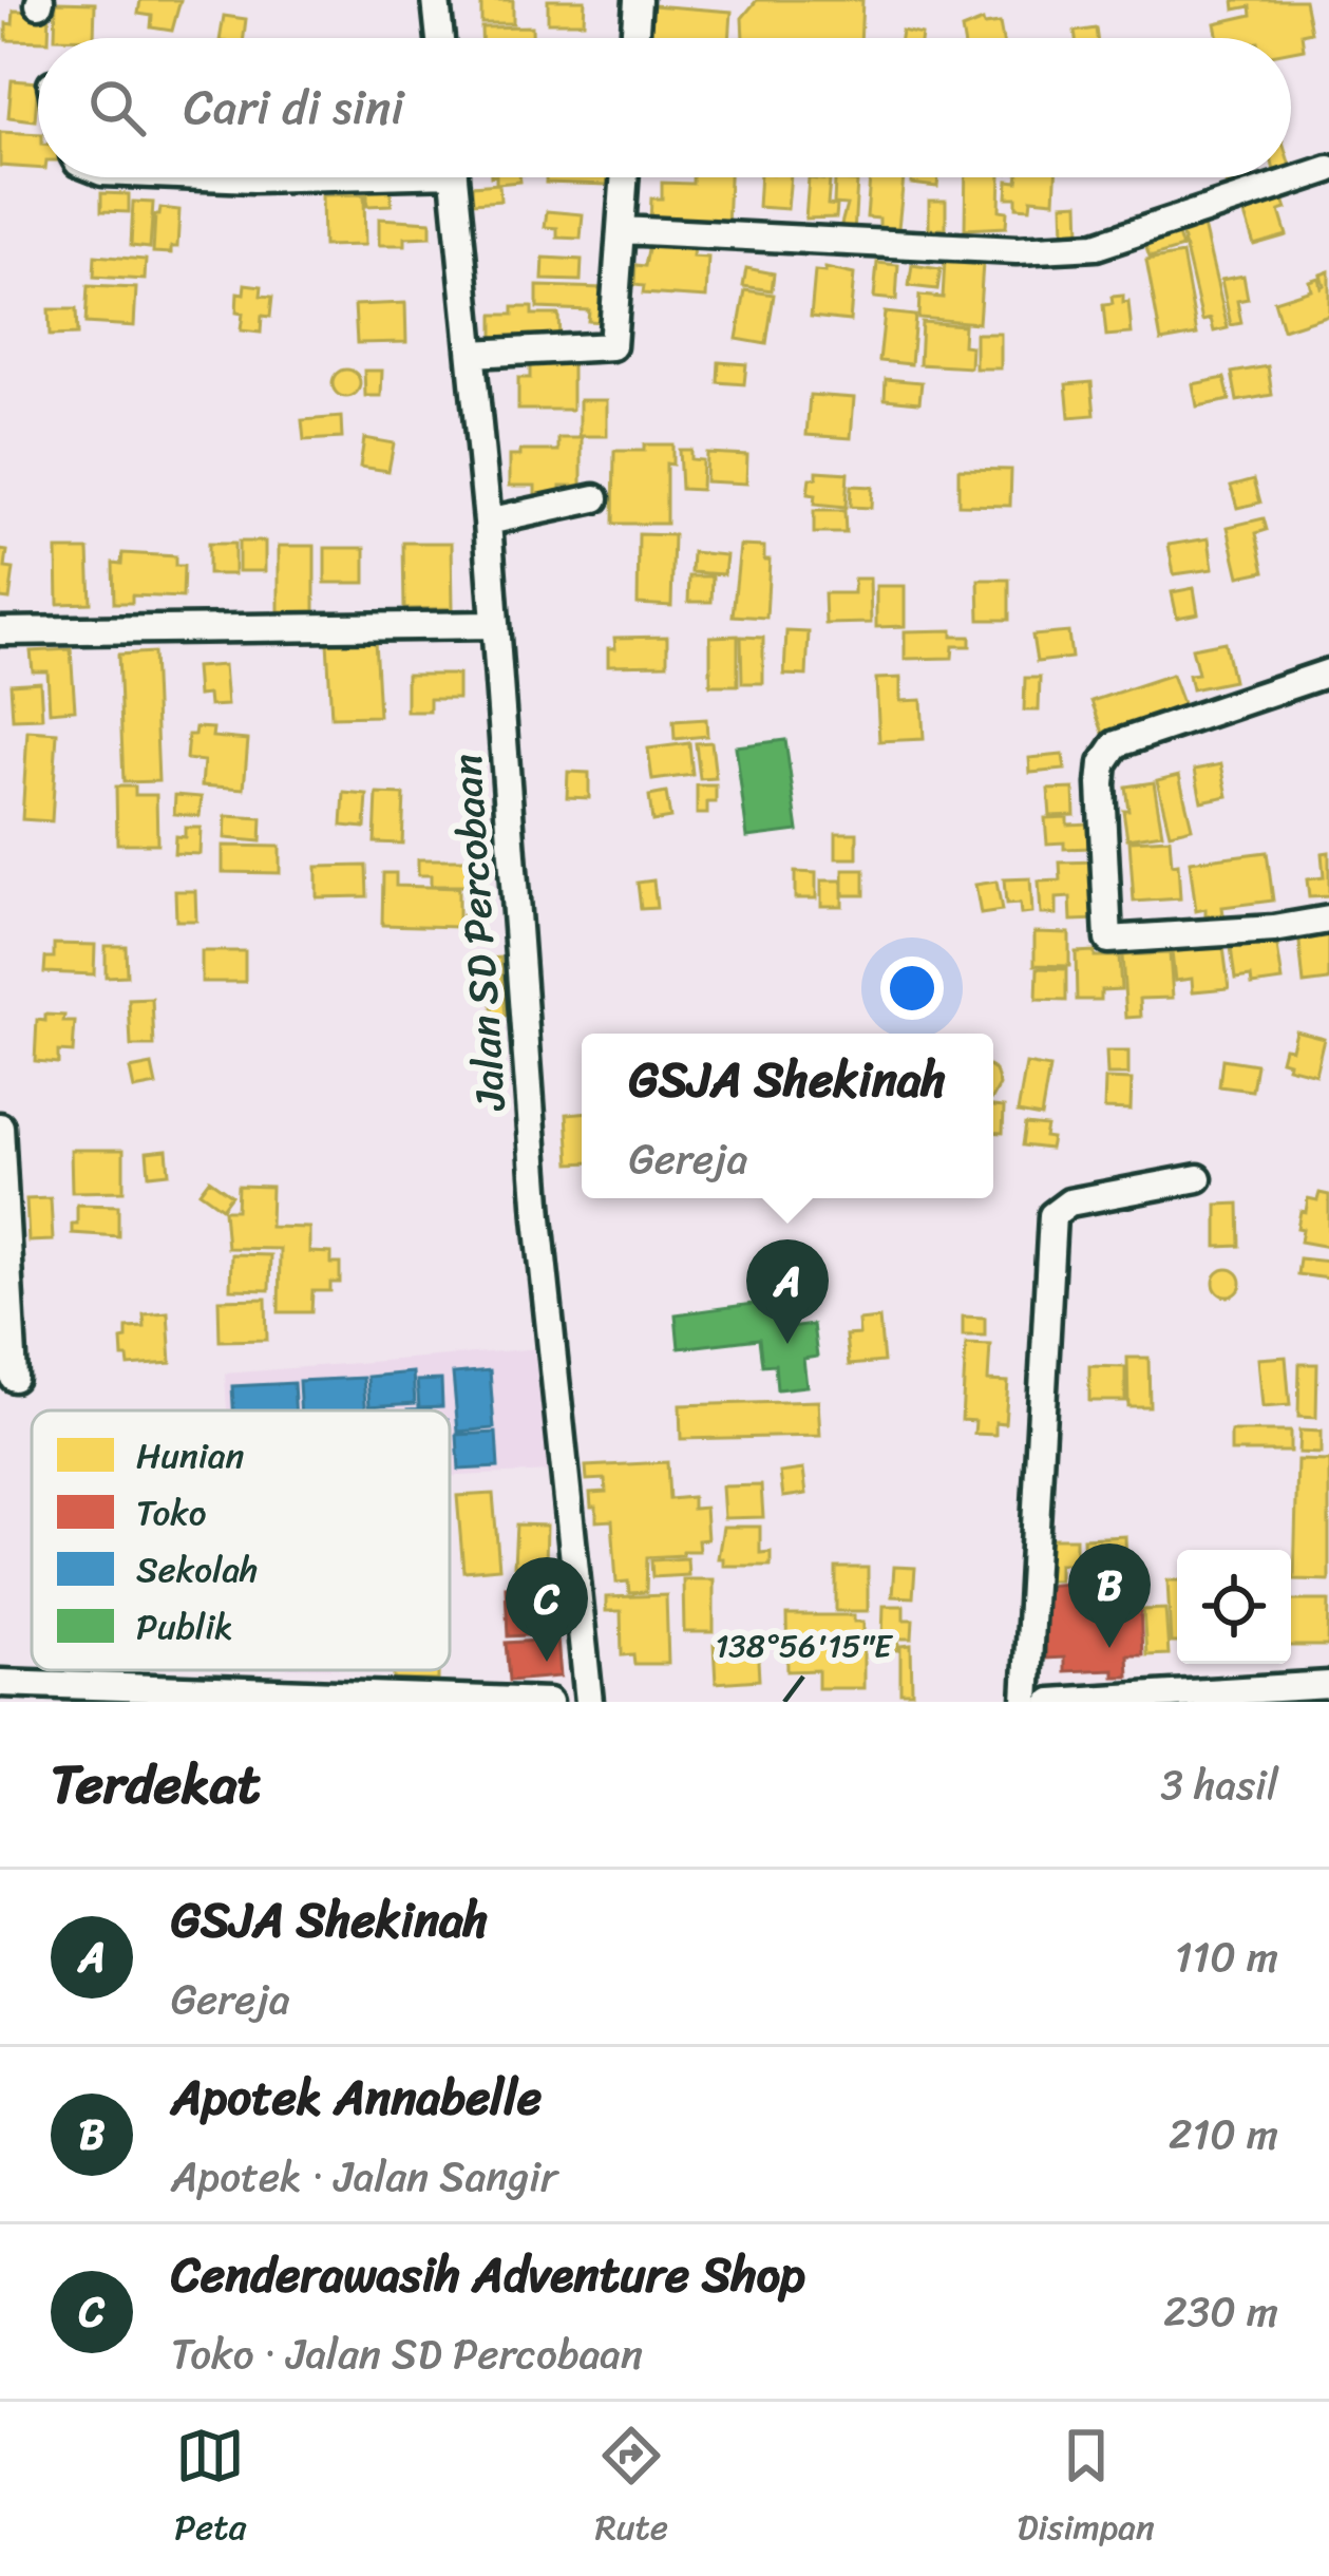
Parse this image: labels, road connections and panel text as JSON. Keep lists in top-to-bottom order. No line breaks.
{"streets":{"street":["Jalan SD Percobaan"]},"legend":["Hunian","Toko","Sekolah","Publik"],"page":{"search":"Cari di sini","popup":["GSJA Shekinah","Gereja"],"pins":["A","B","C"],"heading":["Terdekat","3 hasil"],"list":[{"mark":"A","name":"GSJA Shekinah","note":"Gereja","value":"110 m"},{"mark":"B","name":"Apotek Annabelle","note":"Apotek · Jalan Sangir","value":"210 m"},{"mark":"C","name":"Cenderawasih Adventure Shop","note":"Toko · Jalan SD Percobaan","value":"230 m"}],"nav":["Peta","Rute","Disimpan"]},"coordinates":["138°56'15\"E"]}
